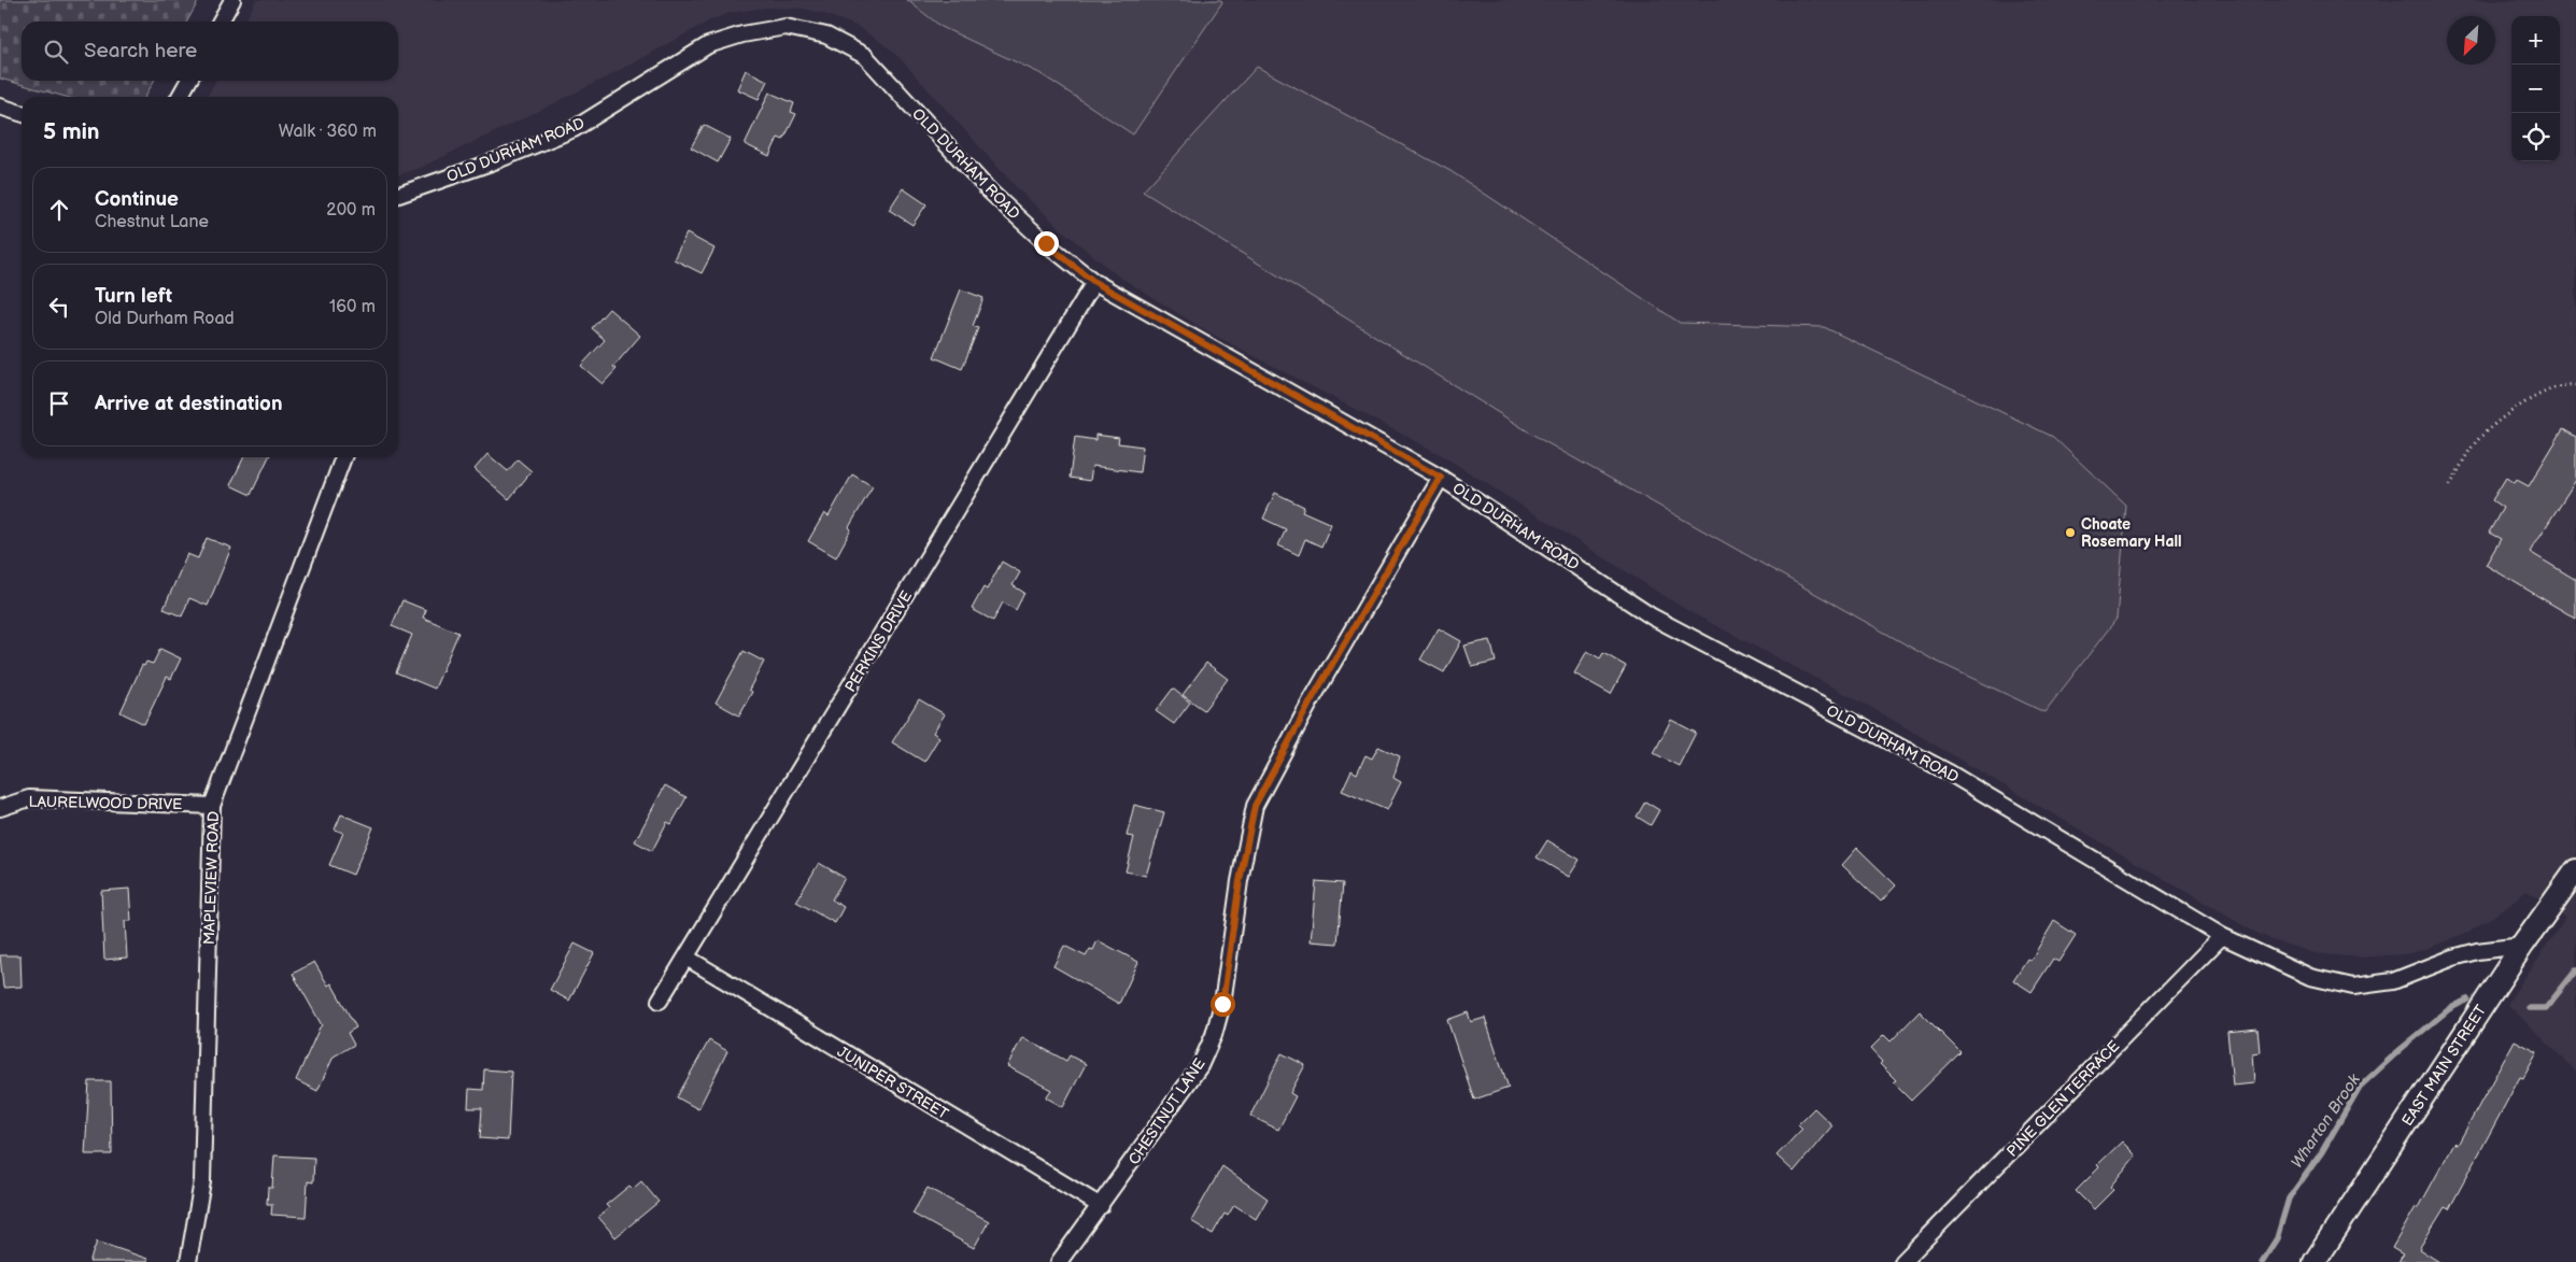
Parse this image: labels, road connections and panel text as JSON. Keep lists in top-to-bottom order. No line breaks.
{"streets":{"main road":["EAST MAIN STREET"],"street":["OLD DURHAM ROAD","PERKINS DRIVE","LAURELWOOD DRIVE","MAPLEVIEW ROAD","JUNIPER STREET","PINE GLEN TERRACE","CHESTNUT LANE"]},"crossings":[["OLD DURHAM ROAD","PERKINS DRIVE"],["OLD DURHAM ROAD","EAST MAIN STREET"],["OLD DURHAM ROAD","PINE GLEN TERRACE"],["OLD DURHAM ROAD","CHESTNUT LANE"],["PERKINS DRIVE","JUNIPER STREET"],["LAURELWOOD DRIVE","MAPLEVIEW ROAD"],["JUNIPER STREET","CHESTNUT LANE"]],"water":["Wharton Brook"],"places":["Choate Rosemary Hall"],"north":"bottom left","page":{"map_buttons":["+","−"],"search":"Search here","heading":["5 min","Walk · 360 m"],"list":[["Continue","Chestnut Lane","200 m"],["Turn left","Old Durham Road","160 m"],"Arrive at destination"]}}
